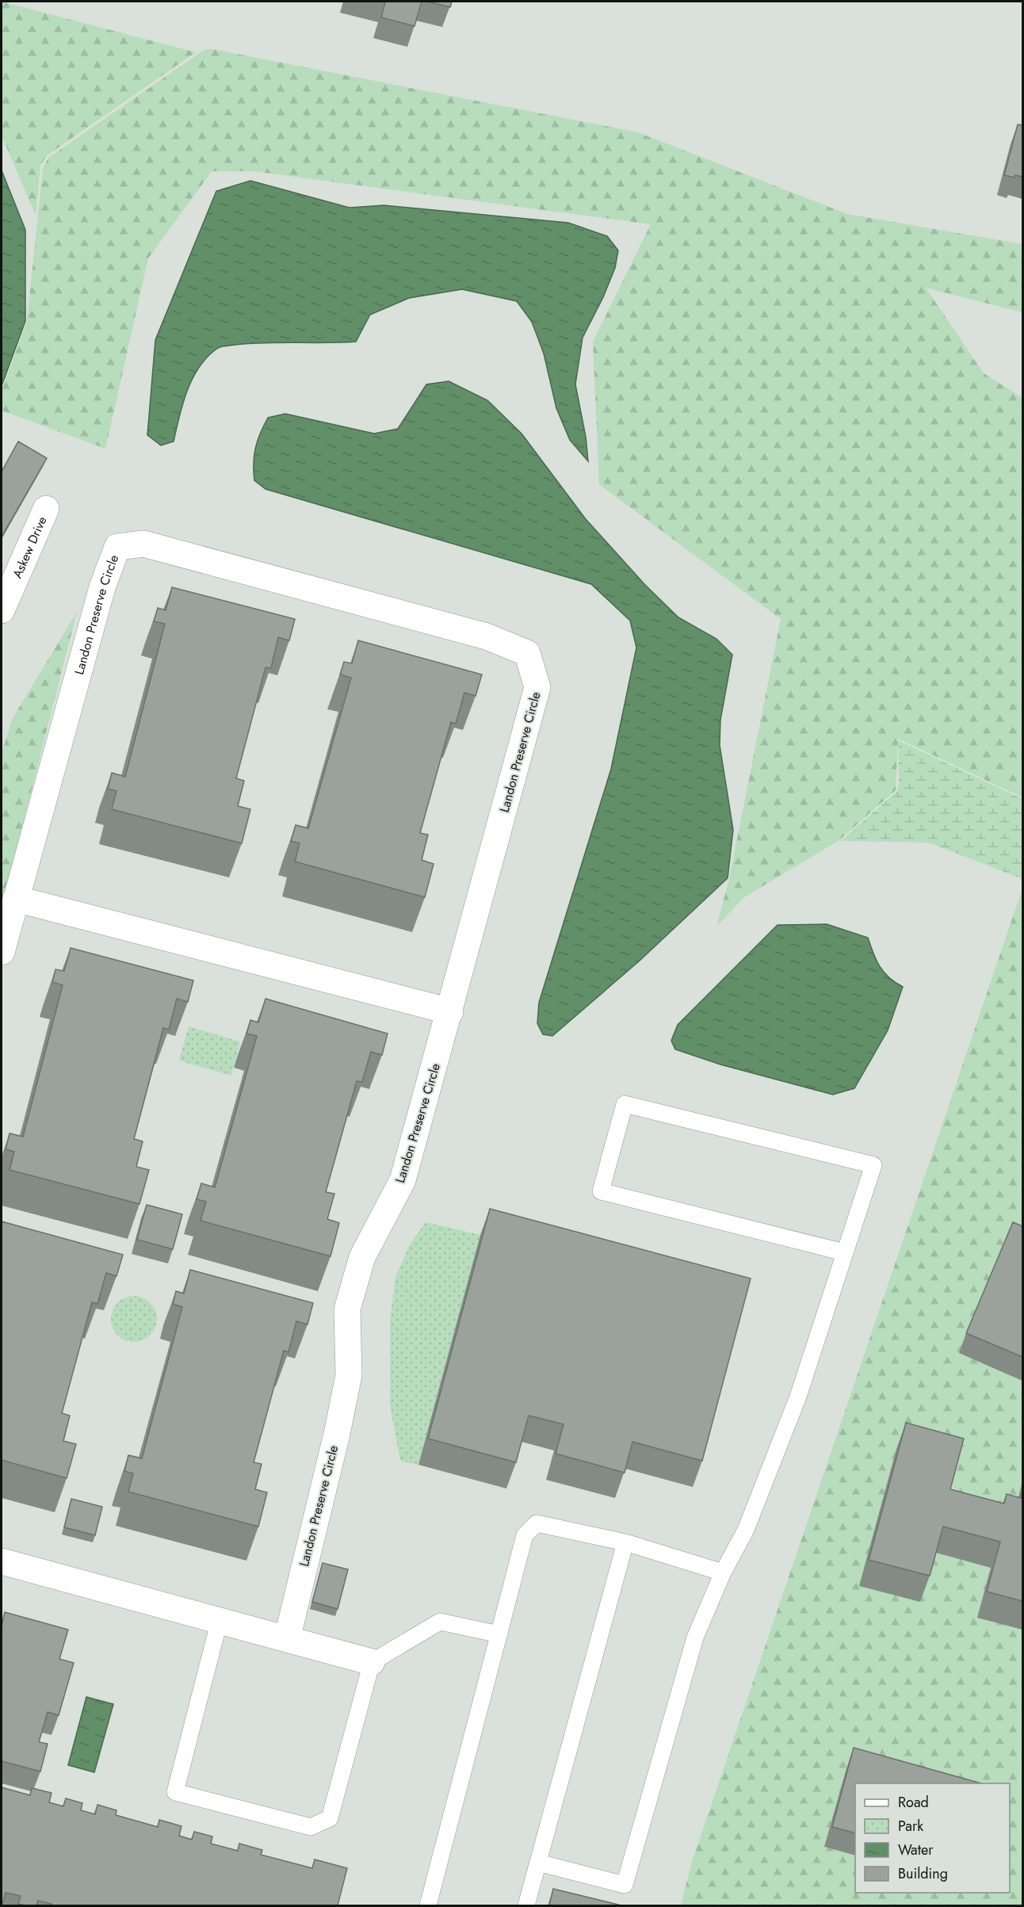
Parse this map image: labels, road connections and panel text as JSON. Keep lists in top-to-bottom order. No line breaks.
{"streets":{"street":["Askew Drive","Landon Preserve Circle"]},"legend":["Road","Park","Water","Building"]}
